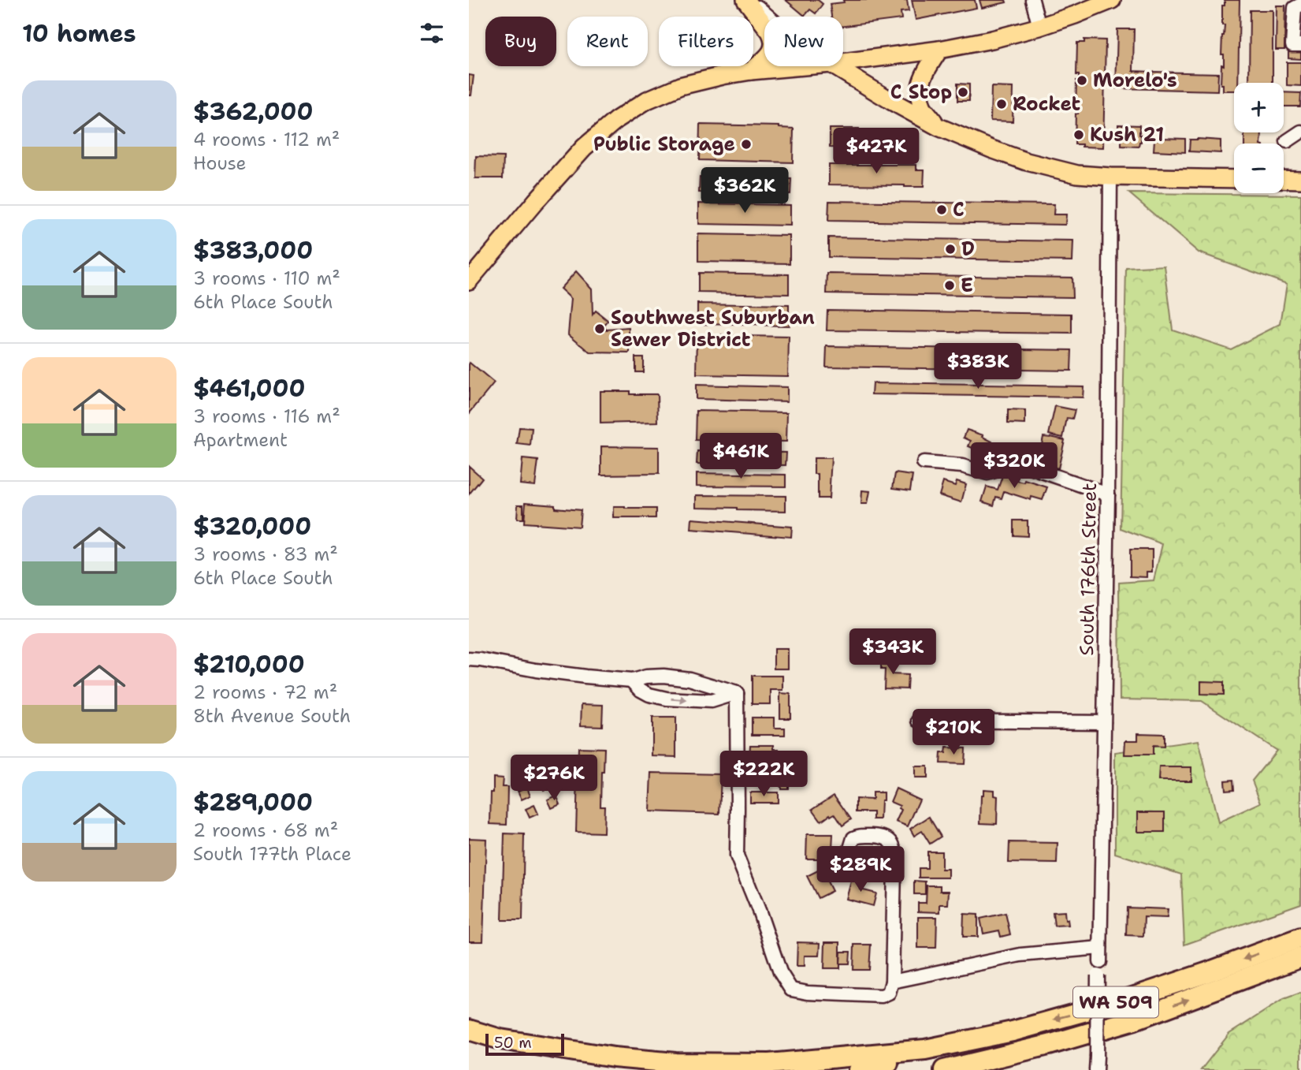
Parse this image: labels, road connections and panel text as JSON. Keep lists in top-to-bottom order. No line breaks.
{"streets":{"highway":["WA 509"],"street":["South 176th Street"]},"places":["Morelo's","C Stop","Rocket","Kush 21","Public Storage","C","D","E","Southwest Suburban Sewer District"],"scale_bar":"50 m","page":{"heading":"10 homes","chip":["Buy","Rent","Filters","New"],"list":[{"name":"$362,000","note":"4 rooms · 112 m² · House"},{"name":"$383,000","note":"3 rooms · 110 m² · 6th Place South"},{"name":"$461,000","note":"3 rooms · 116 m² · Apartment"},{"name":"$320,000","note":"3 rooms · 83 m² · 6th Place South"},{"name":"$210,000","note":"2 rooms · 72 m² · 8th Avenue South"},{"name":"$289,000","note":"2 rooms · 68 m² · South 177th Place"}],"map_buttons":["+","−"],"price":["$427K","$362K","$383K","$461K","$320K","$343K","$210K","$222K","$276K","$289K"],"scale":"50 m"}}
